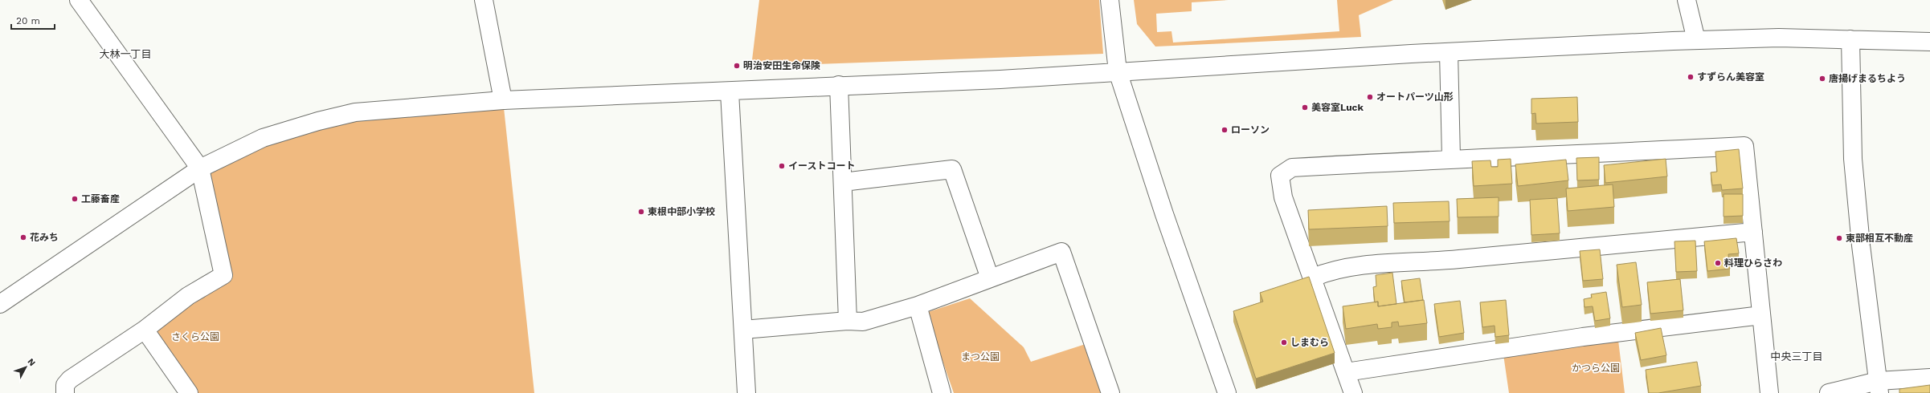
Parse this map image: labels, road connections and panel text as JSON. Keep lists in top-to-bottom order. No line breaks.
{"districts":["大林一丁目","中央三丁目"],"parks":["さくら公園","まつ公園","かつら公園"],"places":["明治安田生命保険","すずらん美容室","唐揚げまるちよう","オートパーツ山形","美容室Luck","ローソン","イーストコート","工藤畜産","東根中部小学校","花みち","東部相互不動産","料理ひらさわ","しまむら"],"scale_bar":"20 m","north":"top right"}
